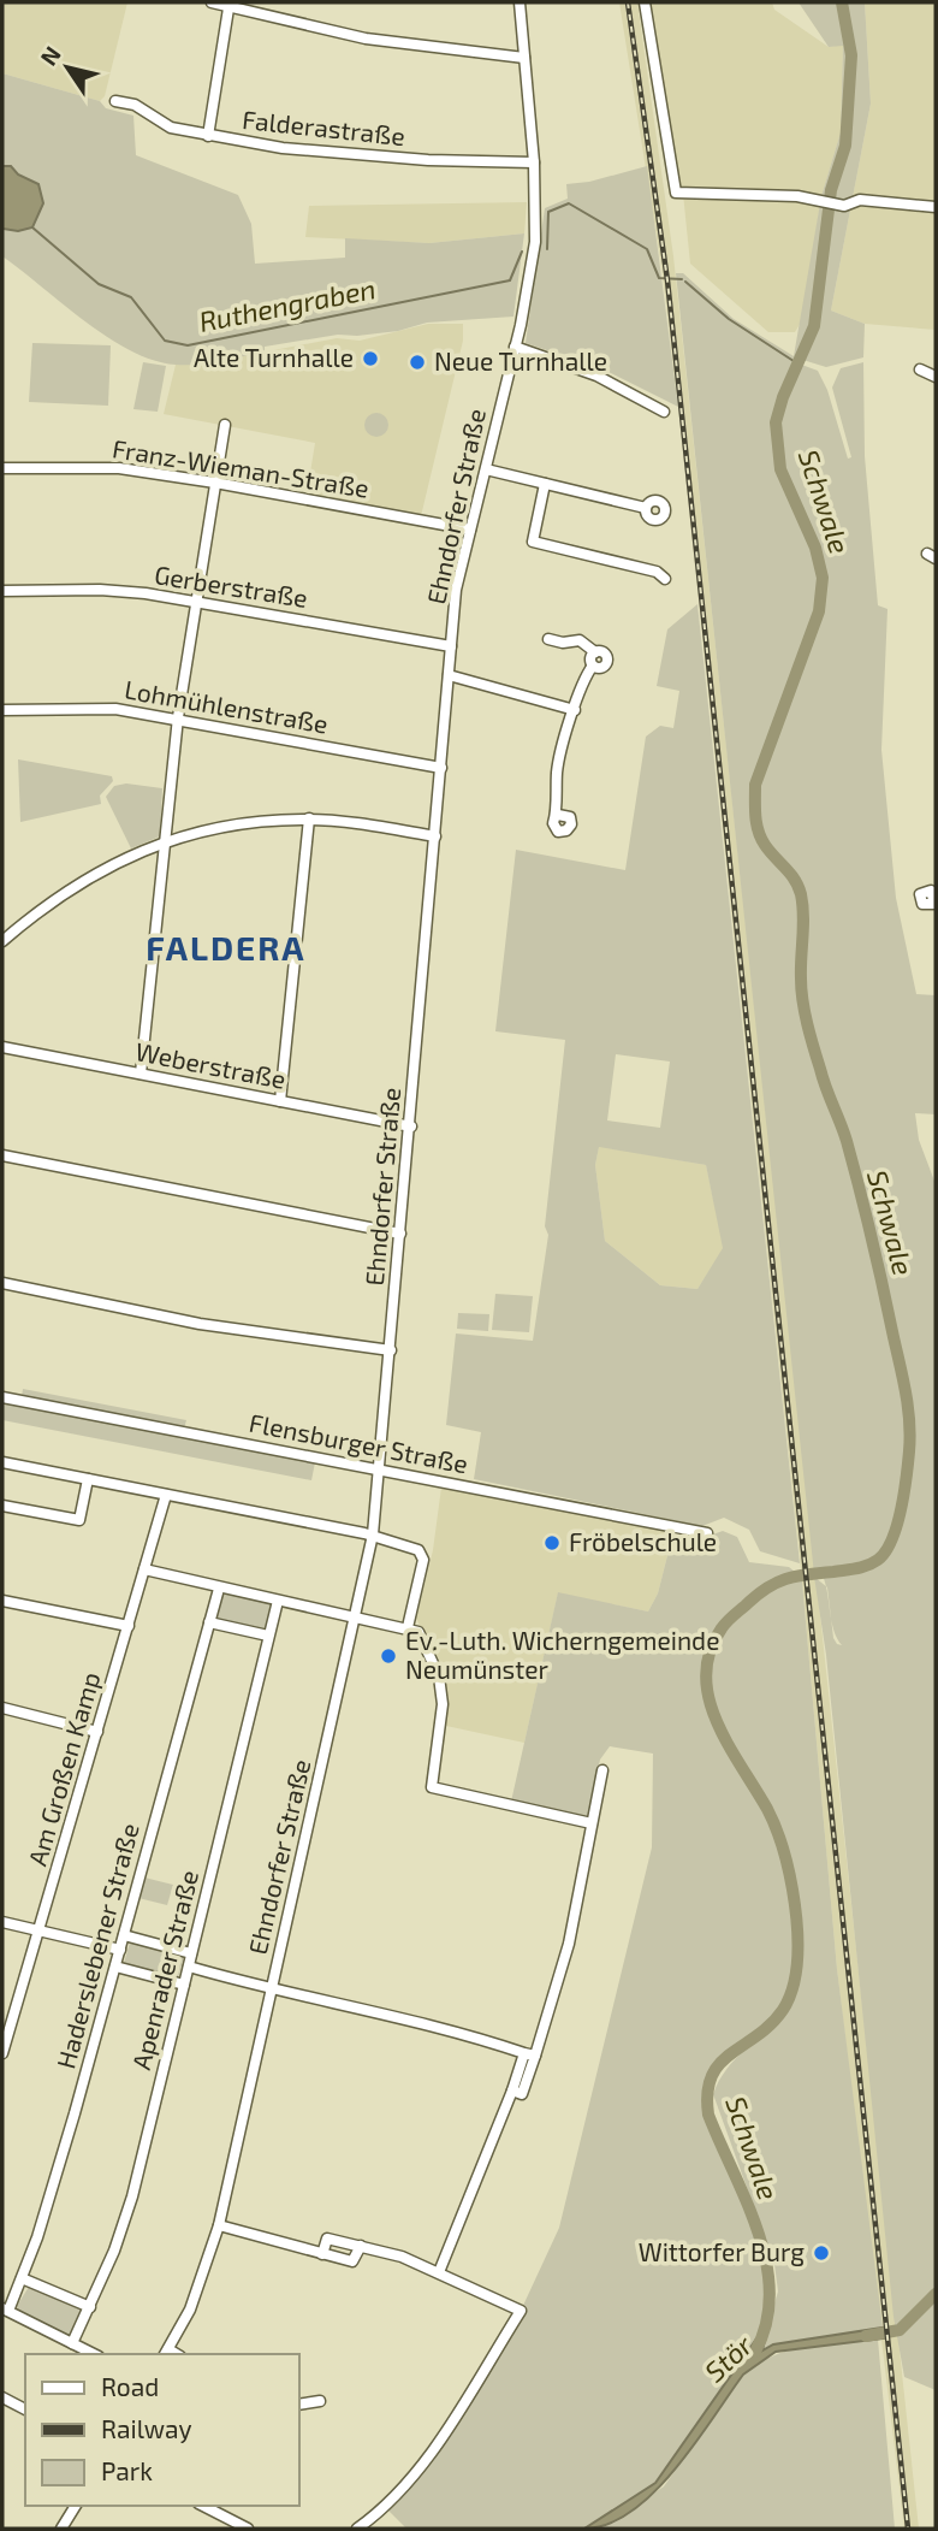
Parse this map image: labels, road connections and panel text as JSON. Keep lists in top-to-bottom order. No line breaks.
{"streets":{"street":["Falderastraße","Franz-Wieman-Straße","Ehndorfer Straße","Gerberstraße","Lohmühlenstraße","Weberstraße","Flensburger Straße","Am Großen Kamp","Haderslebener Straße","Apenrader Straße"]},"crossings":[["Falderastraße","Ehndorfer Straße"],["Franz-Wieman-Straße","Ehndorfer Straße"],["Ehndorfer Straße","Gerberstraße"],["Ehndorfer Straße","Lohmühlenstraße"],["Ehndorfer Straße","Weberstraße"],["Ehndorfer Straße","Flensburger Straße"]],"districts":["FALDERA"],"water":["Ruthengraben","Schwale","Stör"],"places":["Alte Turnhalle","Neue Turnhalle","Fröbelschule","Ev.-Luth. Wicherngemeinde Neumünster","Wittorfer Burg"],"legend":["Road","Railway","Park"],"north":"top left"}
